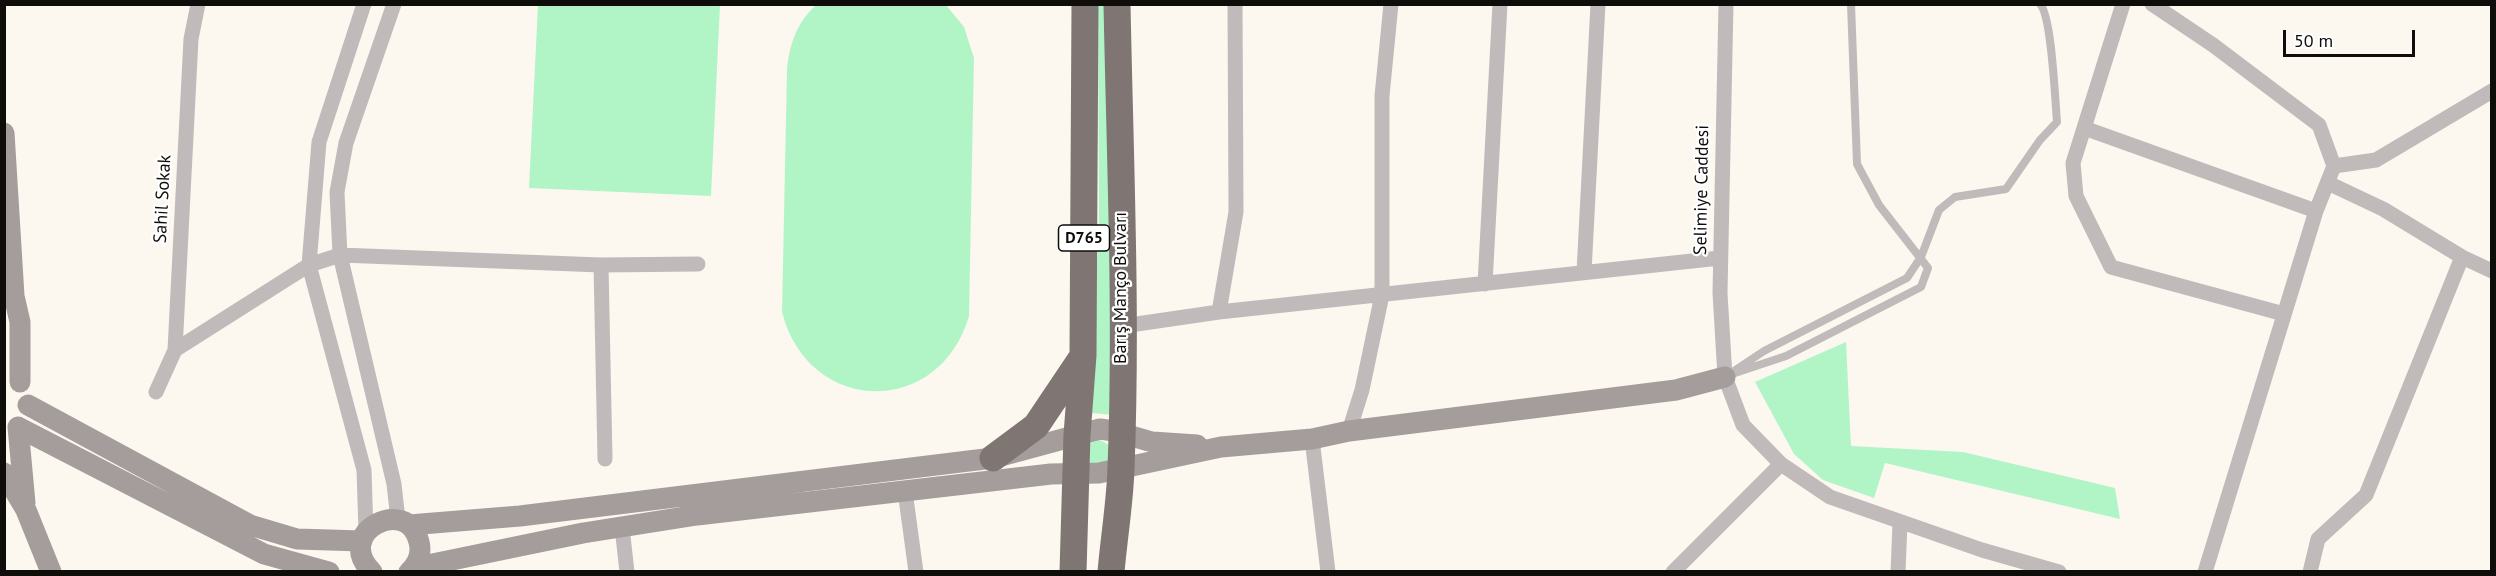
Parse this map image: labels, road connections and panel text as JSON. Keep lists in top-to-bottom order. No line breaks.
{"streets":{"highway":["D765","Barış Manço Bulvarı"],"street":["Selimiye Caddesi","Sahil Sokak"]},"scale_bar":"50 m"}
